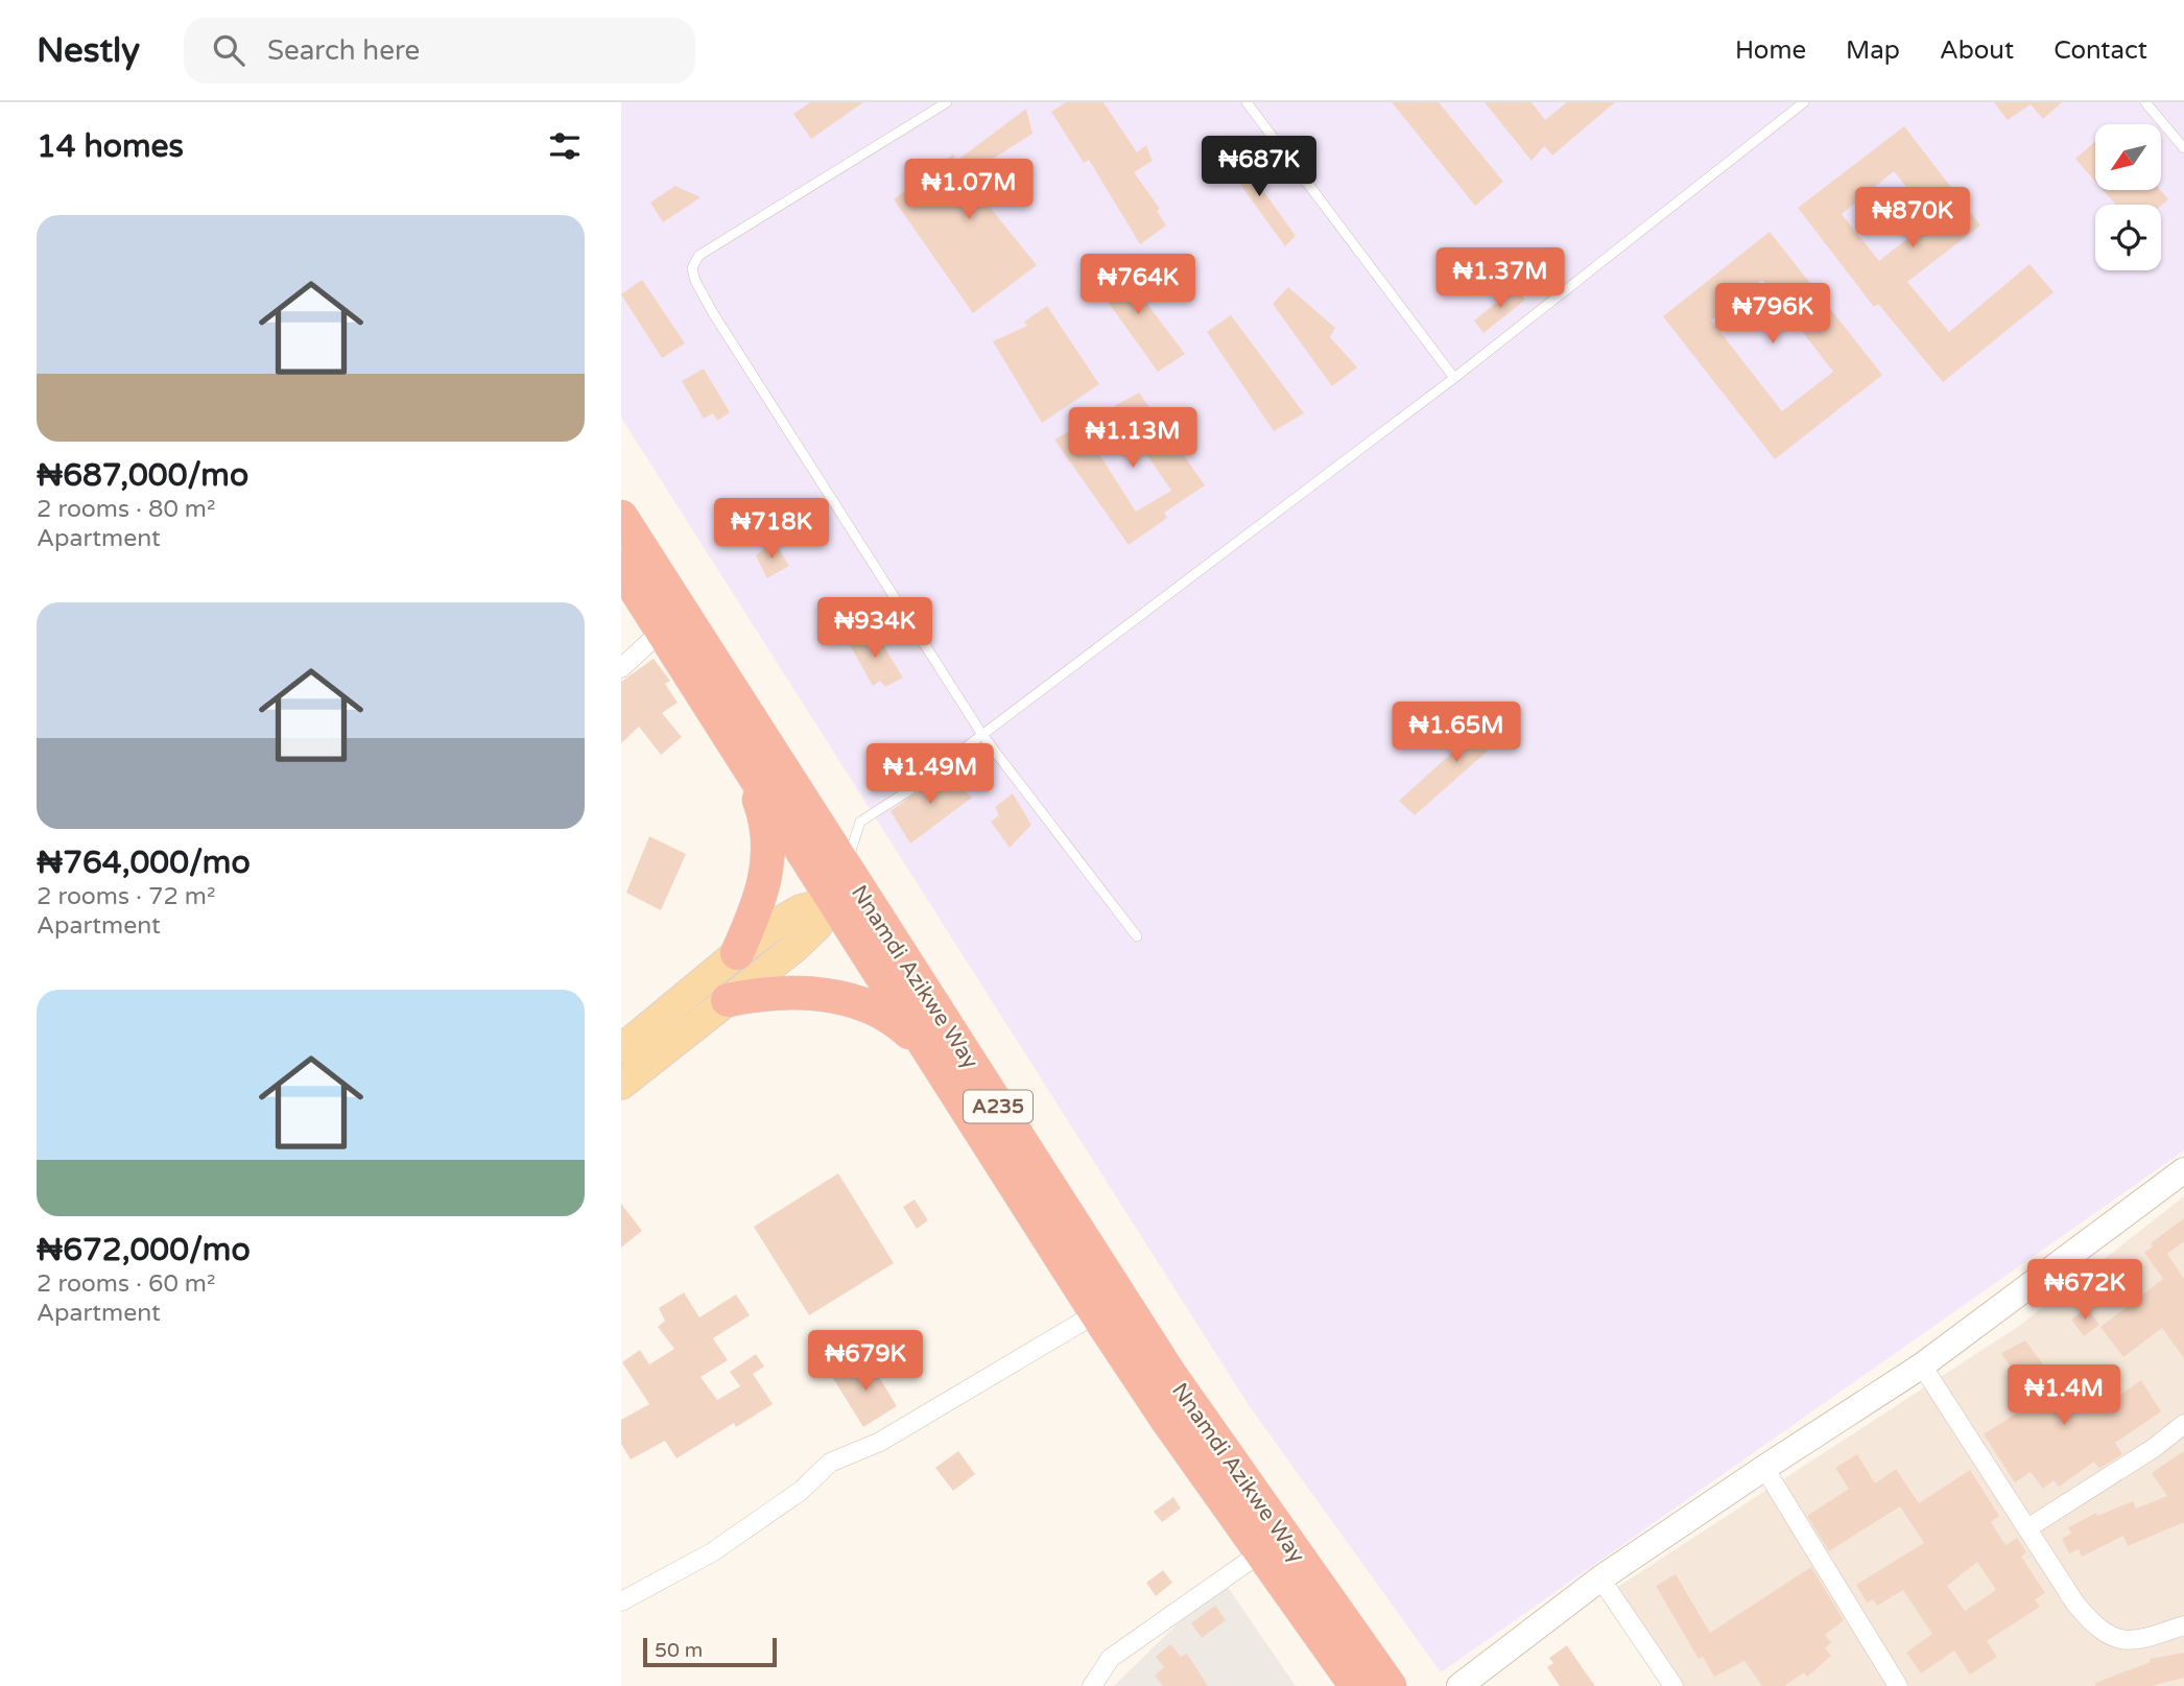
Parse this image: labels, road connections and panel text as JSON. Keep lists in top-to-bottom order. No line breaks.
{"streets":{"highway":["Nnamdi Azikwe Way","A235"]},"scale_bar":"50 m","north":"bottom left","page":{"header":"Nestly","search":"Search here","nav":["Home","Map","About","Contact"],"heading":"14 homes","price":["₦687K","₦1.07M","₦870K","₦1.37M","₦764K","₦796K","₦1.13M","₦718K","₦934K","₦1.65M","₦1.49M","₦672K","₦679K","₦1.4M"],"list":[{"name":"₦687,000/mo","note":"2 rooms · 80 m² · Apartment"},{"name":"₦764,000/mo","note":"2 rooms · 72 m² · Apartment"},{"name":"₦672,000/mo","note":"2 rooms · 60 m² · Apartment"}],"scale":"50 m"}}
